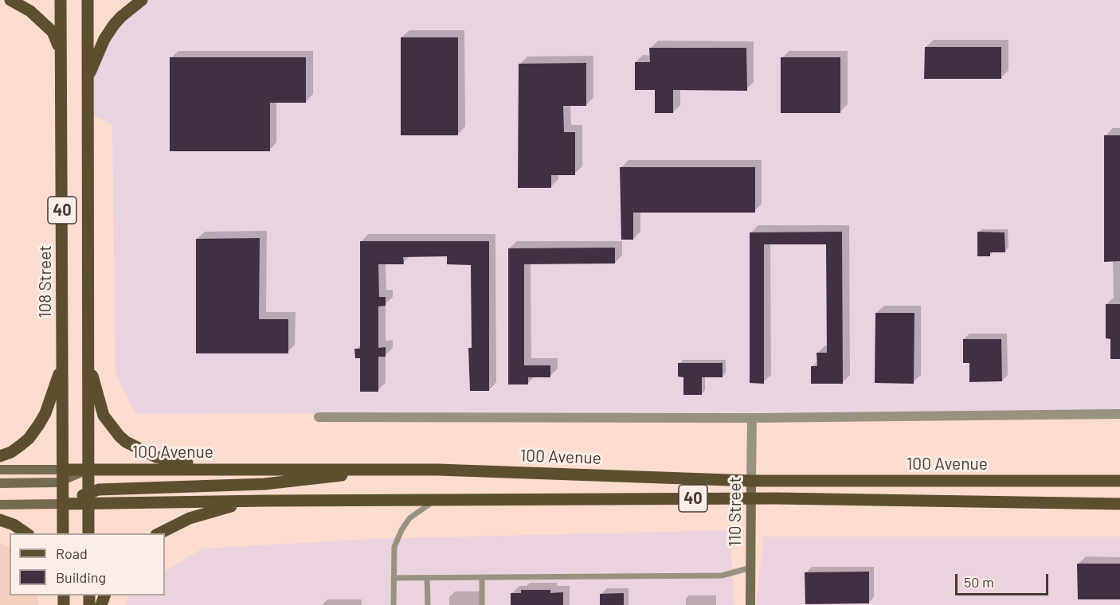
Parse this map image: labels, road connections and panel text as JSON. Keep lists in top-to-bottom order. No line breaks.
{"streets":{"main road":["40","108 Street","100 Avenue","110 Street"]},"crossings":[["40","108 Street"],["40","100 Avenue"],["40","110 Street"],["108 Street","100 Avenue"],["100 Avenue","110 Street"]],"legend":["Road","Building"],"scale_bar":"50 m"}
